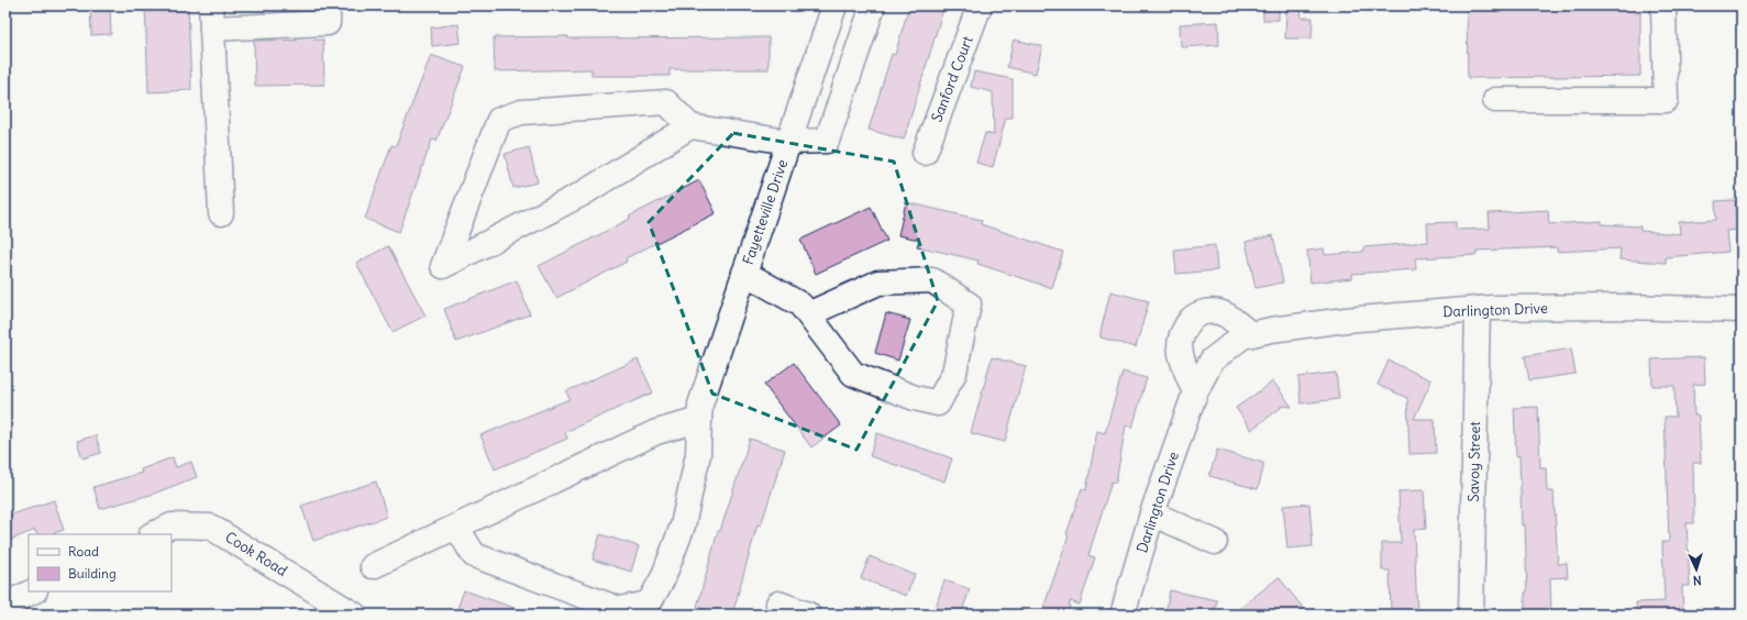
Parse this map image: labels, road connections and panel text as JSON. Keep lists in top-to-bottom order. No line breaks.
{"streets":{"street":["Sanford Court","Fayetteville Drive","Darlington Drive","Savoy Street","Cook Road"]},"crossings":[["Darlington Drive","Savoy Street"]],"legend":["Road","Building"],"north":"bottom"}
